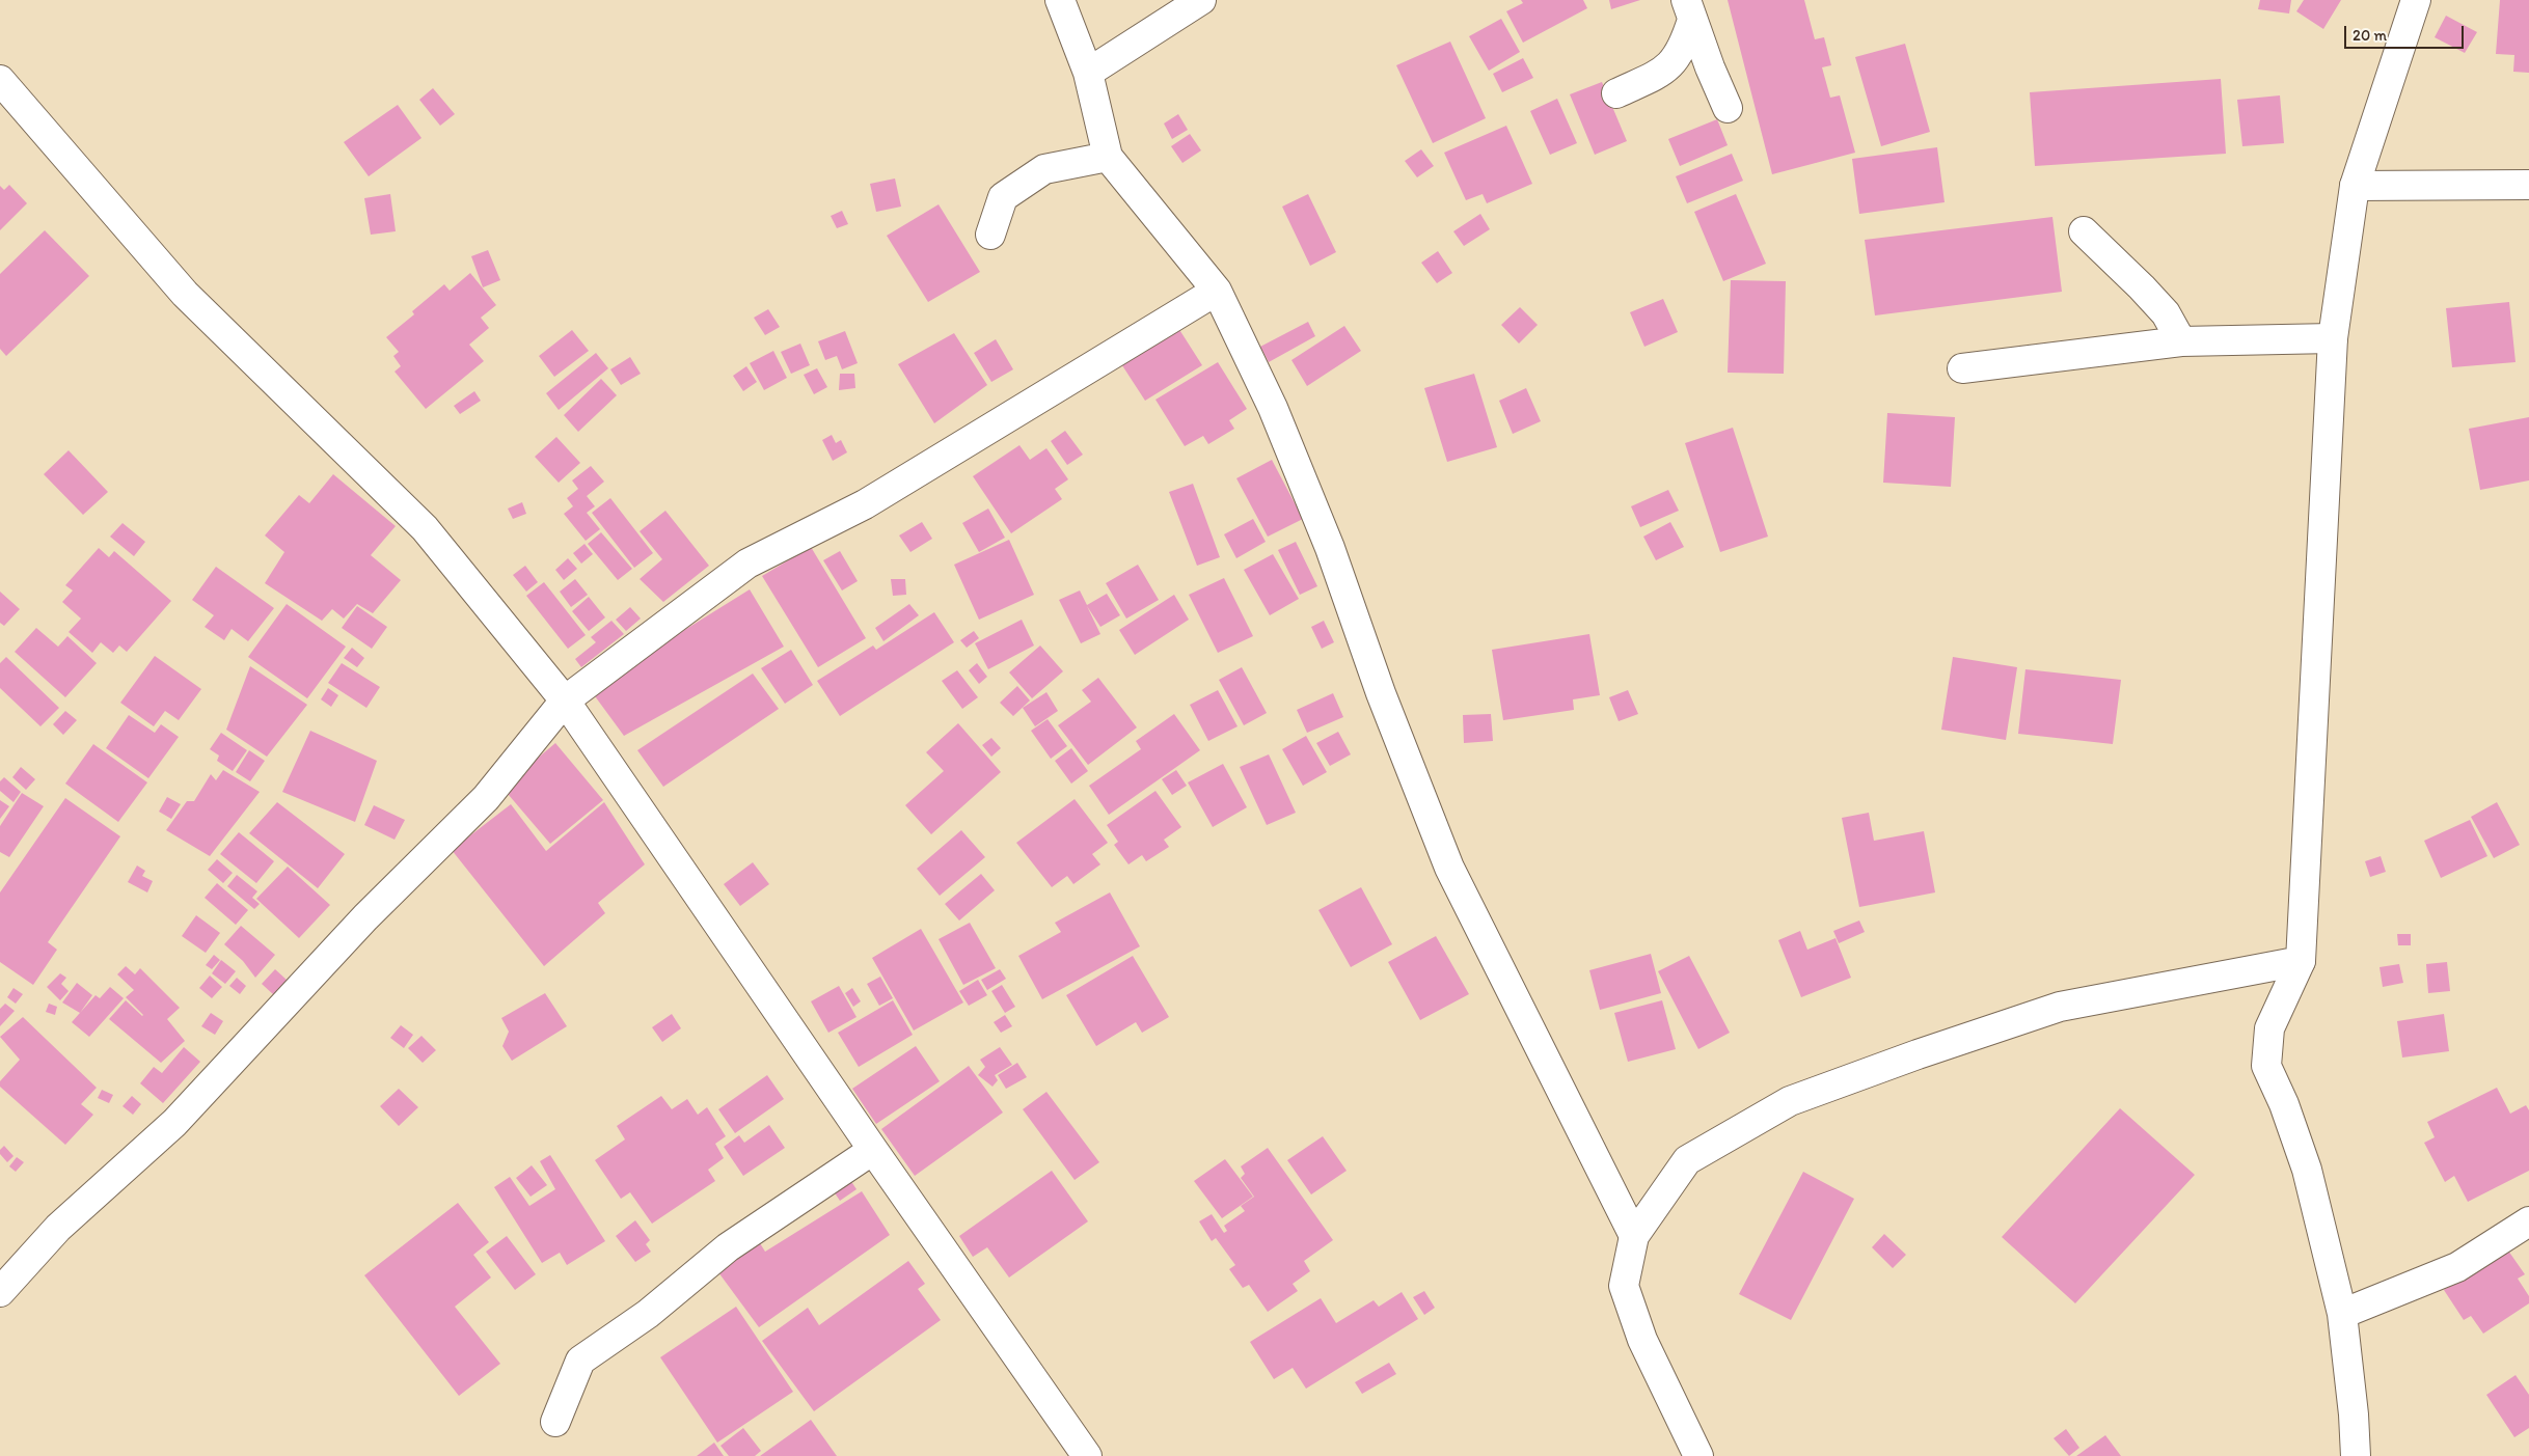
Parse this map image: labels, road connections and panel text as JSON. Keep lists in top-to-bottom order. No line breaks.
{"scale_bar":"20 m"}
